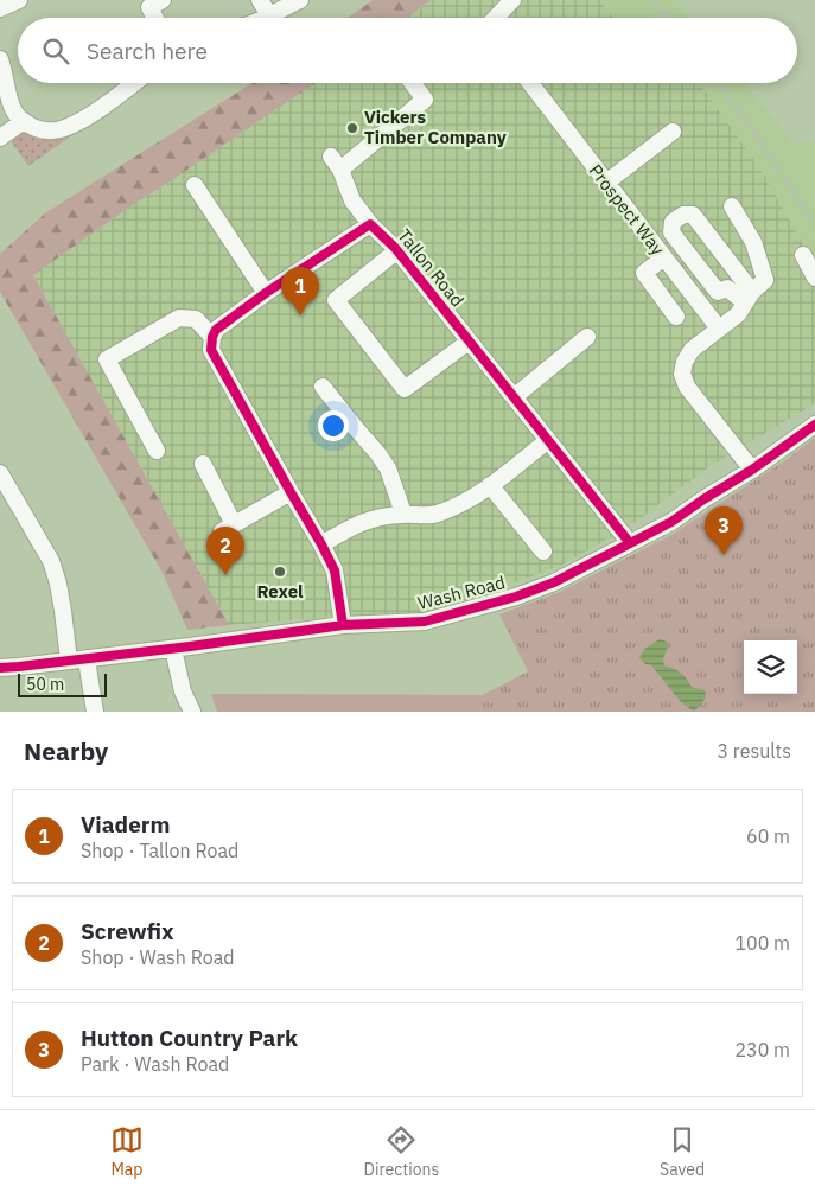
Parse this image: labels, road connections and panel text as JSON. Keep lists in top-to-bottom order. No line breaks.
{"streets":{"street":["Prospect Way","Tallon Road","Wash Road"]},"crossings":[["Tallon Road","Wash Road"]],"places":["Vickers Timber Company","Rexel"],"scale_bar":"50 m","page":{"search":"Search here","pins":["1","3","2"],"scale":"50 m","heading":["Nearby","3 results"],"list":[{"mark":"1","name":"Viaderm","note":"Shop · Tallon Road","value":"60 m"},{"mark":"2","name":"Screwfix","note":"Shop · Wash Road","value":"100 m"},{"mark":"3","name":"Hutton Country Park","note":"Park · Wash Road","value":"230 m"}],"nav":["Map","Directions","Saved"]}}
